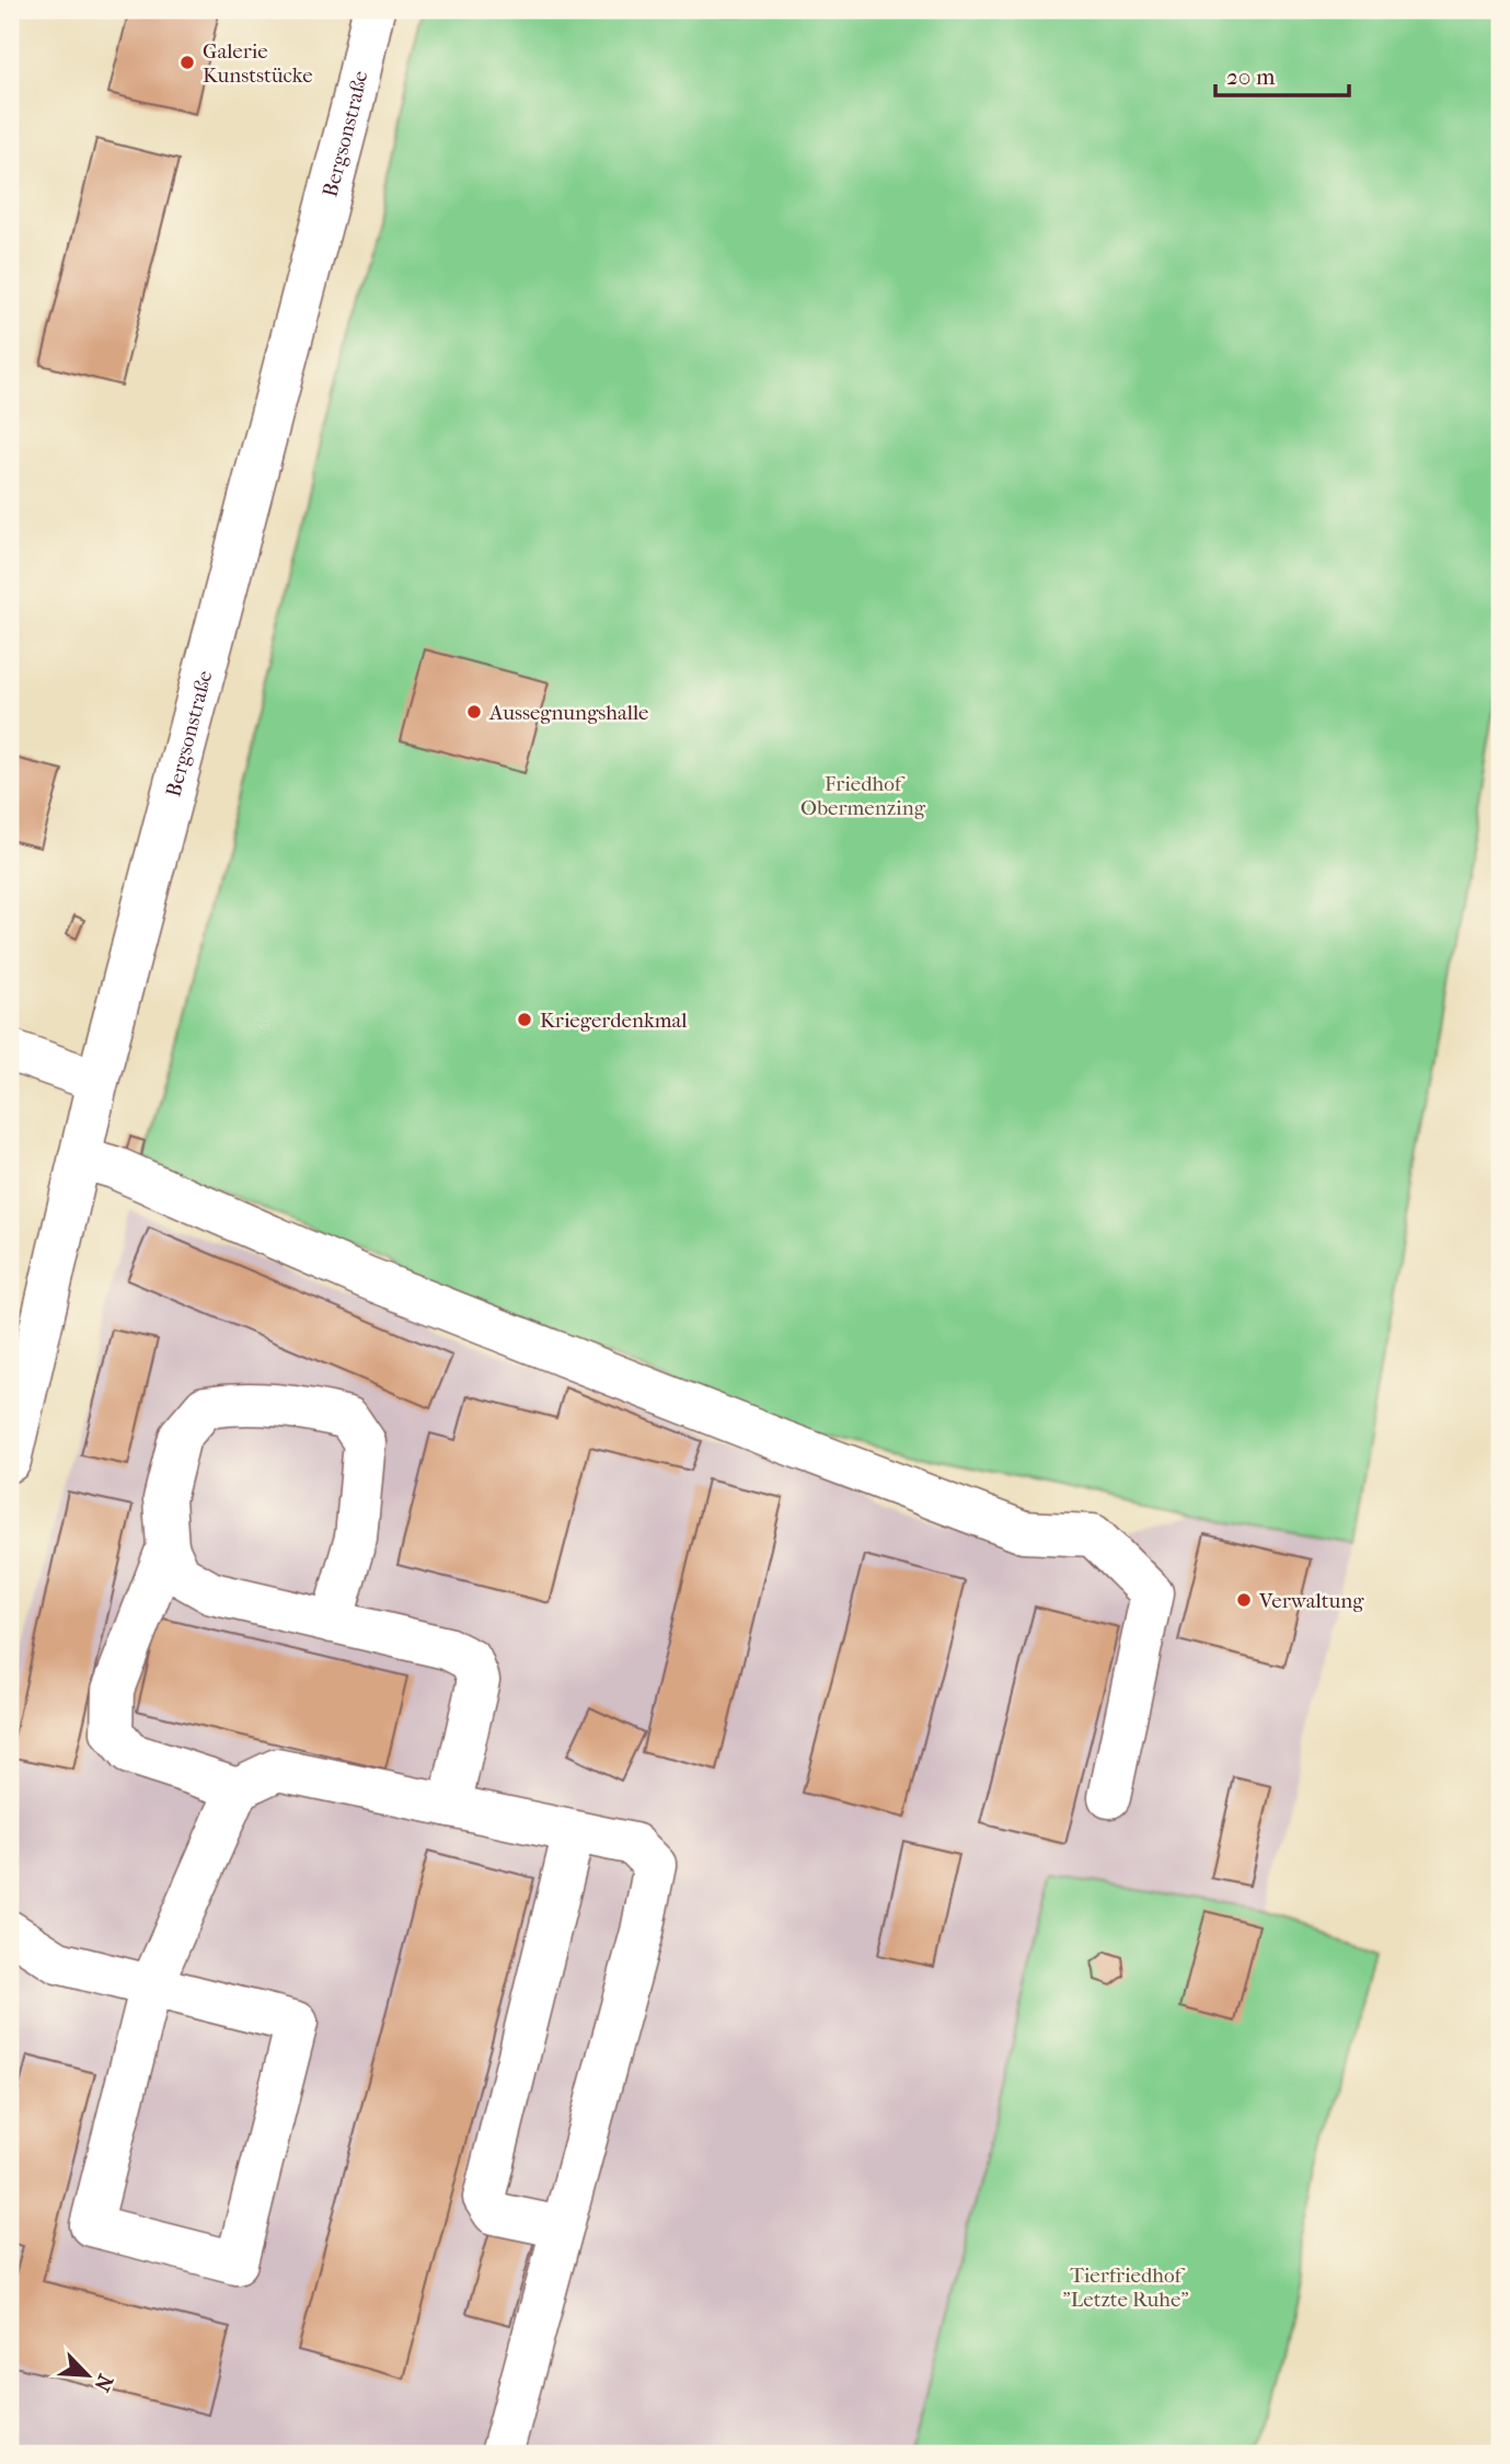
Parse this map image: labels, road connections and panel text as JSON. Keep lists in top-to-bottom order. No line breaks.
{"streets":{"street":["Bergsonstraße"]},"parks":["Friedhof Obermenzing","Tierfriedhof \"Letzte Ruhe\""],"places":["Galerie Kunststücke","Aussegnungshalle","Kriegerdenkmal","Verwaltung"],"scale_bar":"20 m","north":"bottom right"}
